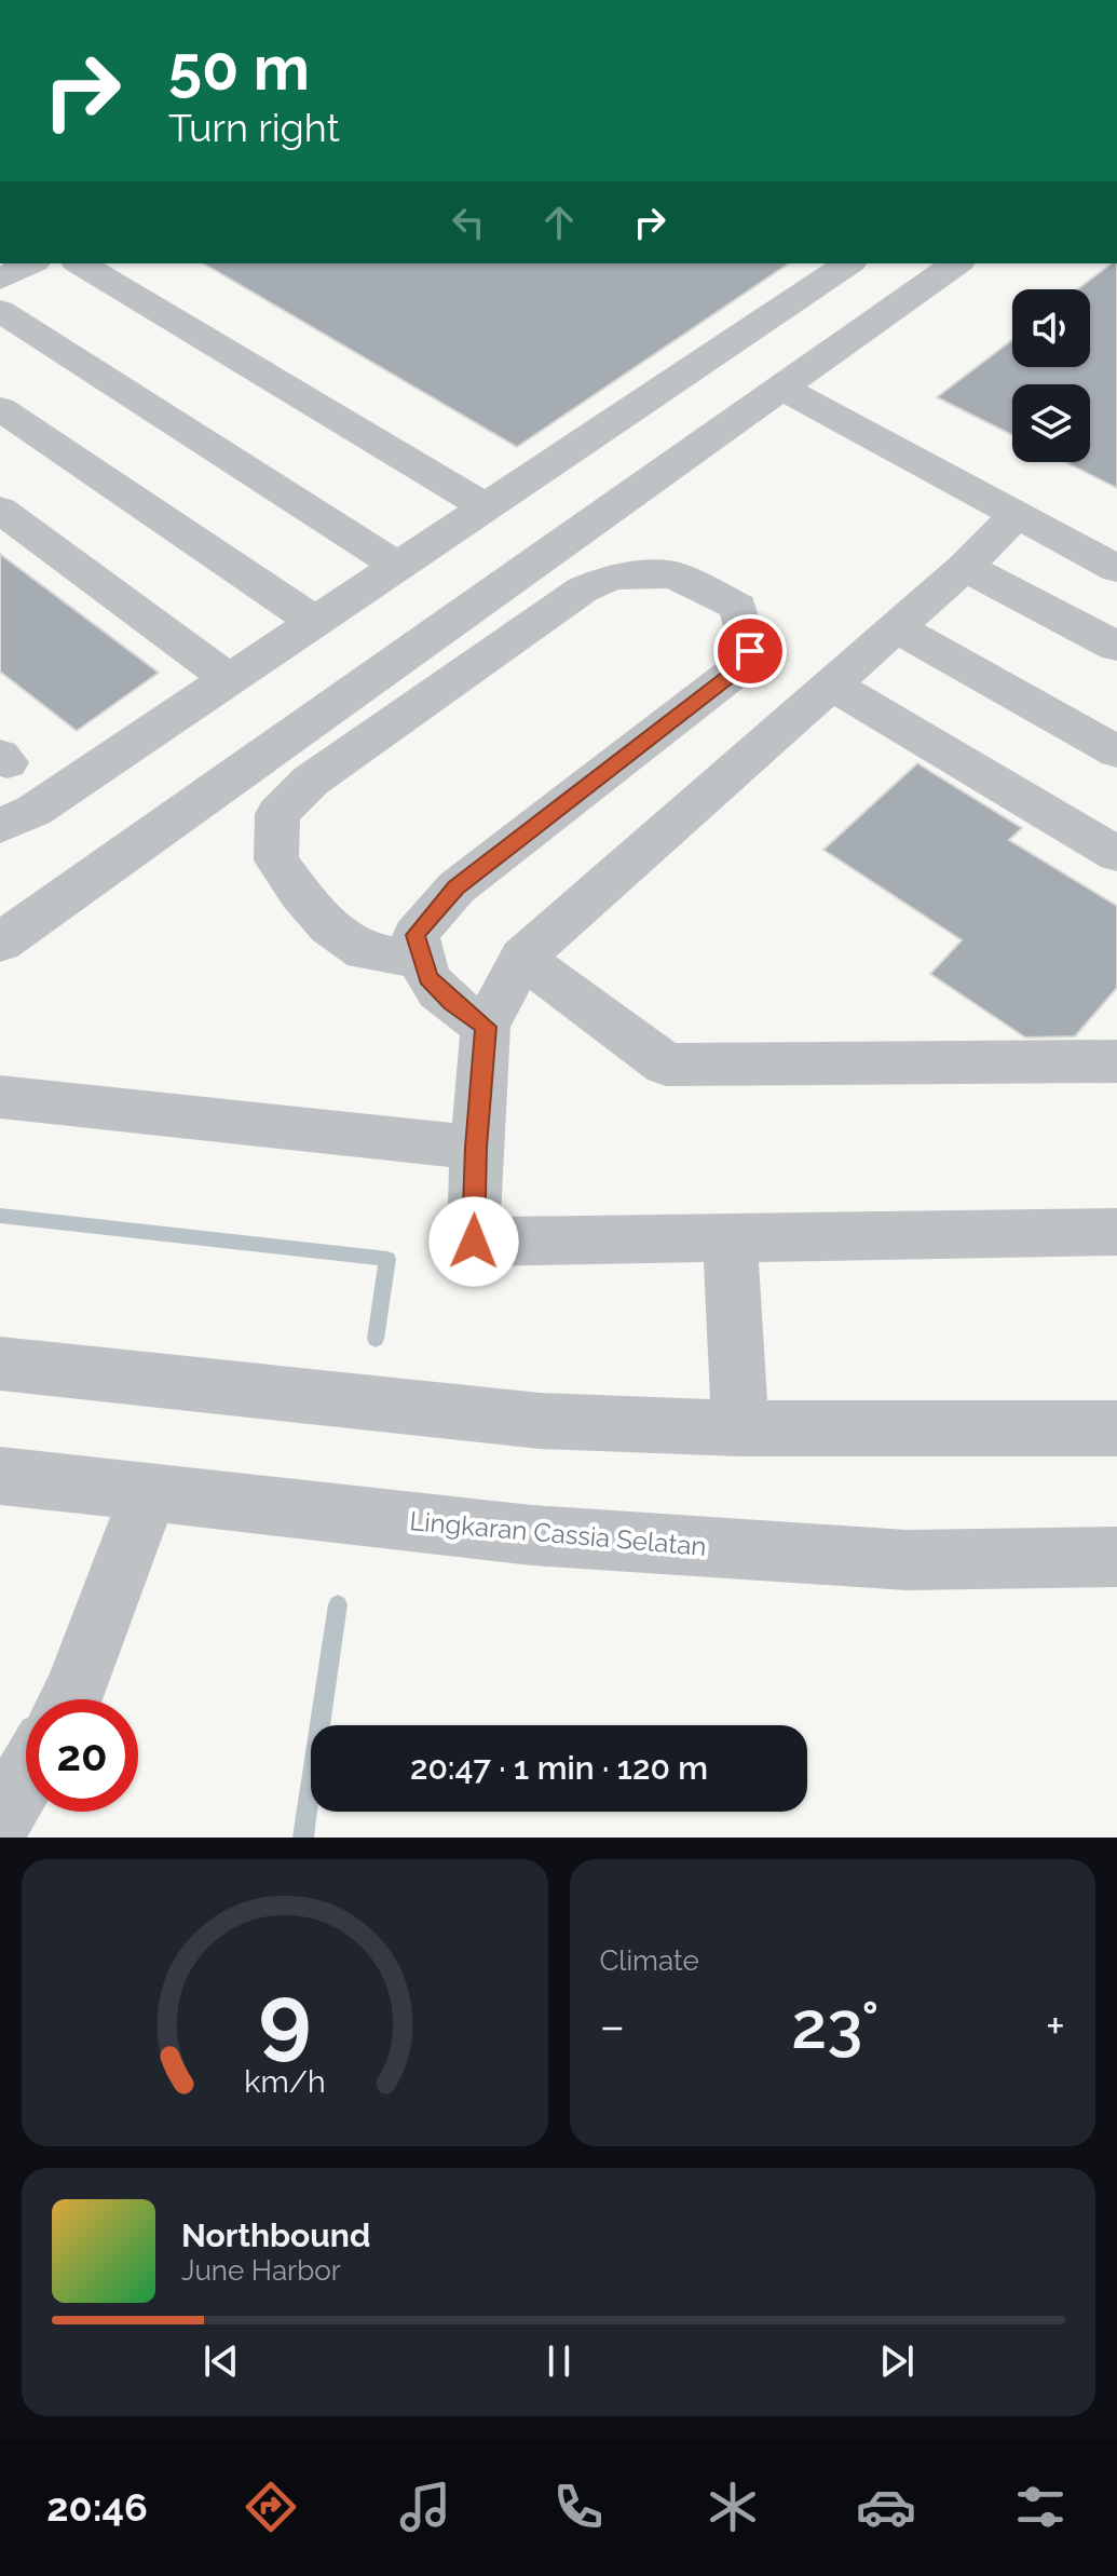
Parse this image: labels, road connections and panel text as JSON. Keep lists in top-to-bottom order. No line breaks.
{"streets":{"street":["Lingkaran Cassia Selatan"]},"page":{"turn":["50 m","Turn right"],"limit":"20","trip":"20:47 · 1 min · 120 m","tile":"Climate","heat":["−","23°","+"],"song":["Northbound","June Harbor"],"tabs":"20:46","gauge":["9","km/h"]}}
